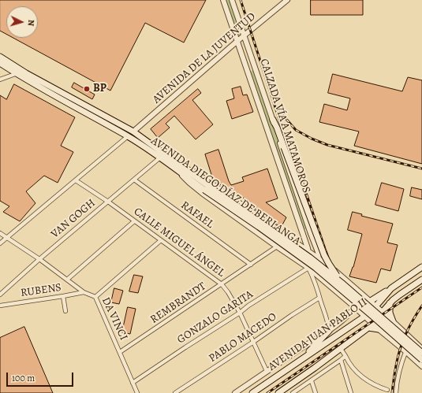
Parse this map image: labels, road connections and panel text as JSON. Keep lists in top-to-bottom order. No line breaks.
{"streets":{"main road":["AVENIDA DIEGO DÍAZ DE BERLANGA","AVENIDA JUAN PABLO II"],"street":["AVENIDA DE LA JUVENTUD","CALZADA VÍA A MATAMOROS","RAFAEL","VAN GOGH","CALLE MIGUEL ÁNGEL","RUBENS","REMBRANDT","GONZALO GARITA","DA VINCI","PABLO MACEDO"]},"crossings":[["AVENIDA DE LA JUVENTUD","CALZADA VÍA A MATAMOROS"],["AVENIDA DE LA JUVENTUD","AVENIDA DIEGO DÍAZ DE BERLANGA"],["CALZADA VÍA A MATAMOROS","GONZALO GARITA"],["AVENIDA DIEGO DÍAZ DE BERLANGA","VAN GOGH"],["RAFAEL","VAN GOGH"],["RAFAEL","REMBRANDT"],["VAN GOGH","CALLE MIGUEL ÁNGEL"],["VAN GOGH","DA VINCI"],["CALLE MIGUEL ÁNGEL","REMBRANDT"],["CALLE MIGUEL ÁNGEL","GONZALO GARITA"],["CALLE MIGUEL ÁNGEL","PABLO MACEDO"],["RUBENS","DA VINCI"],["REMBRANDT","DA VINCI"],["GONZALO GARITA","DA VINCI"]],"places":["BP"],"scale_bar":"100 m","north":"right"}
